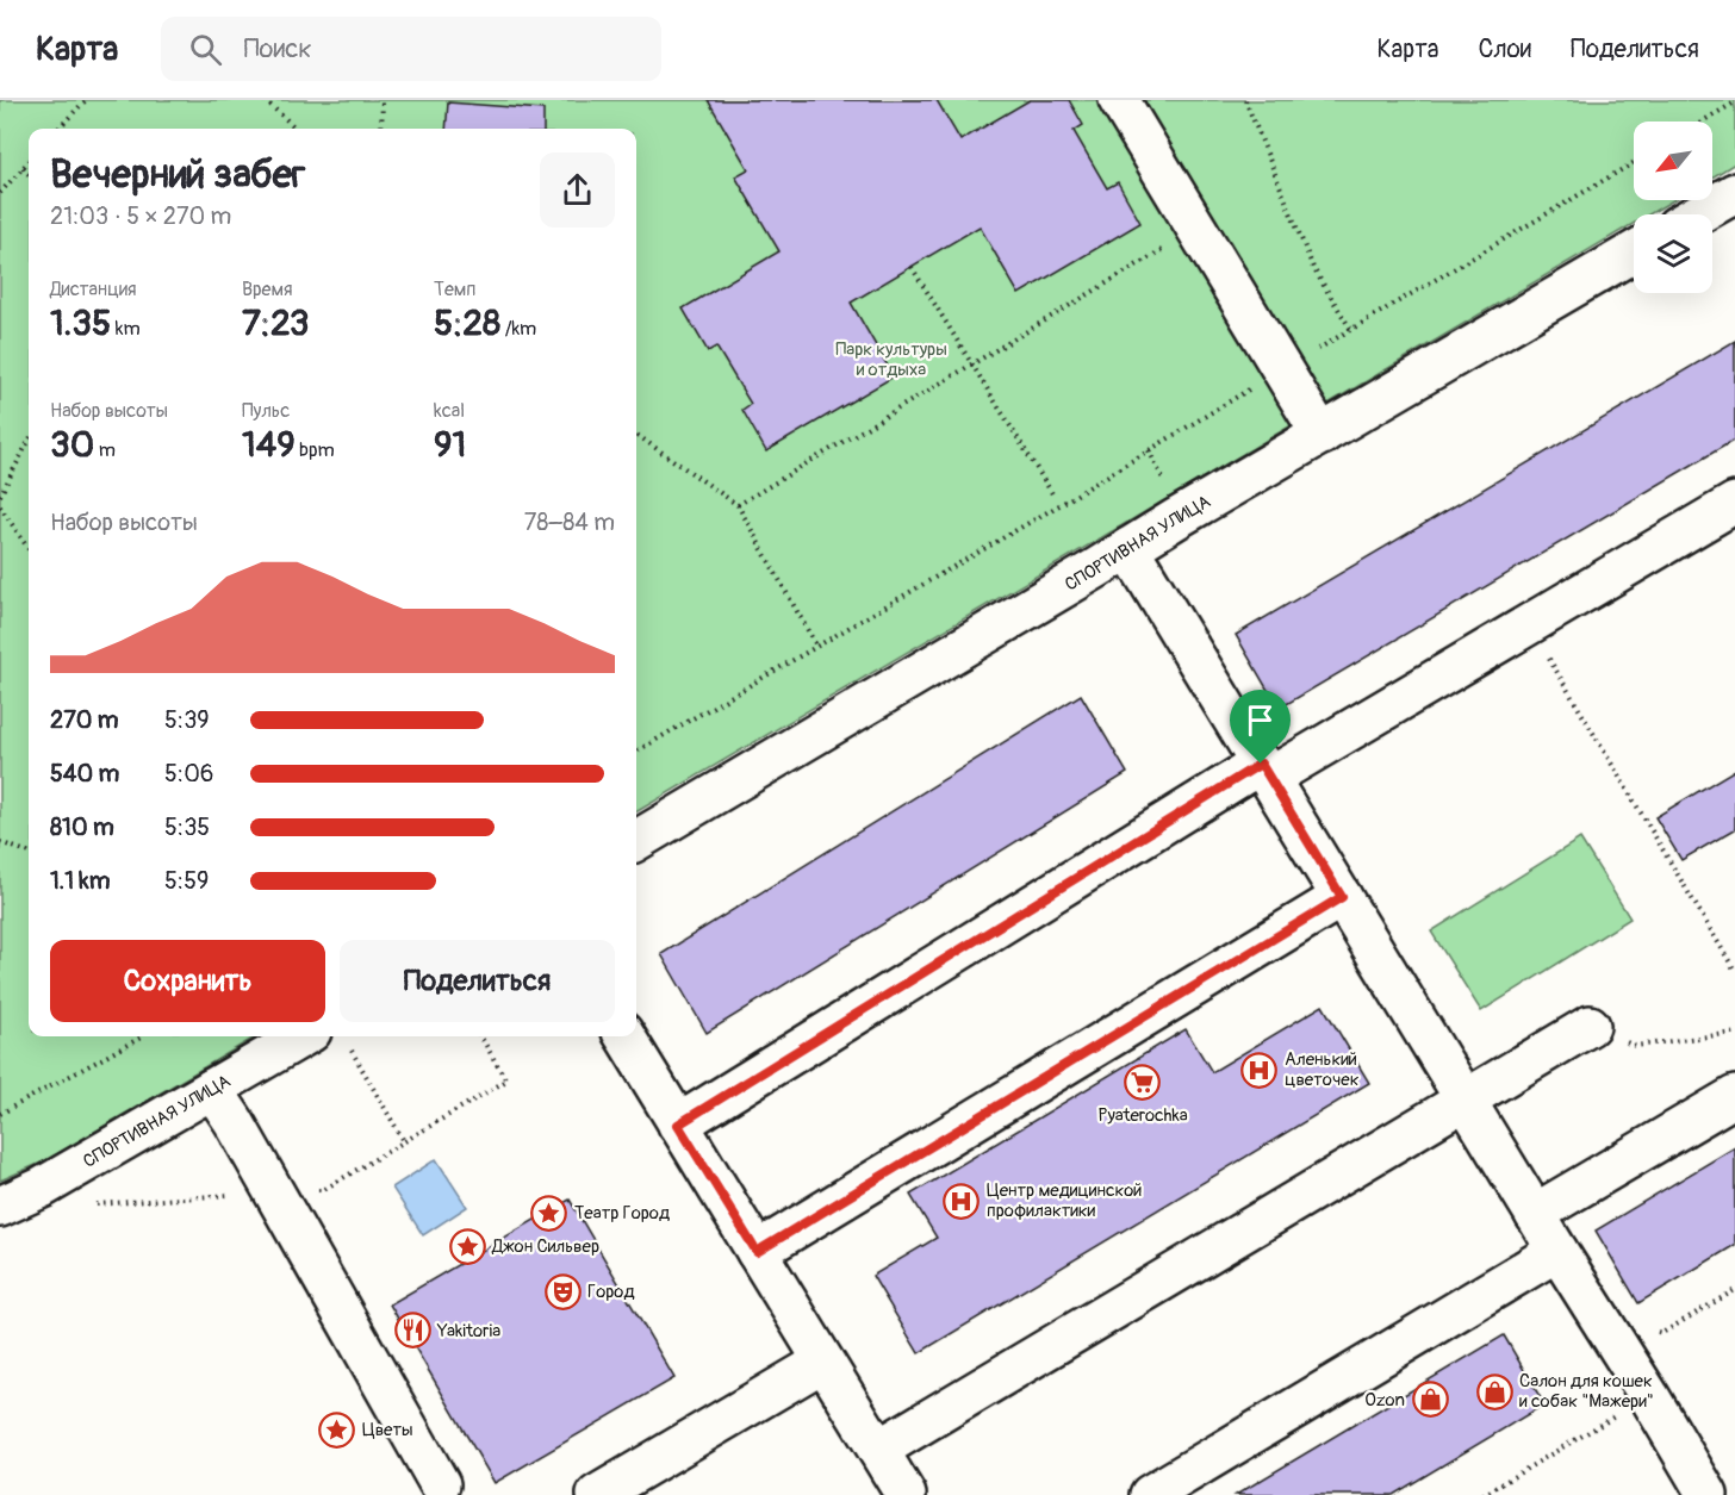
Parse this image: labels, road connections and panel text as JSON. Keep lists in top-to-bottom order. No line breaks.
{"streets":{"street":["СПОРТИВНАЯ УЛИЦА"]},"parks":["Парк культуры и отдыха"],"places":{"hospital":["Аленький цветочек","Центр медицинской профилактики"],"supermarket":["Pyaterochka"],"place":["Театр Город","Джон Сильвер","Цветы"],"theatre":["Город"],"restaurant":["Yakitoria"],"shop":["Салон для кошек и собак \"Мажери\"","Ozon"]},"north":"bottom left","page":{"header":"Карта","search":"Поиск","nav":["Карта","Слои","Поделиться"],"heading":["Вечерний забег","21:03 · 5 × 270 m"],"stats":[["Дистанция","1.35 km"],["Время","7:23"],["Темп","5:28 /km"],["Набор высоты","30 m"],["Пульс","149 bpm"],["kcal","91"]],"chart":["Набор высоты","78–84 m"],"list":[{"name":"270 m","note":"5:39"},{"name":"540 m","note":"5:06"},{"name":"810 m","note":"5:35"},{"name":"1.1 km","note":"5:59"}],"buttons":["Сохранить","Поделиться"]}}
